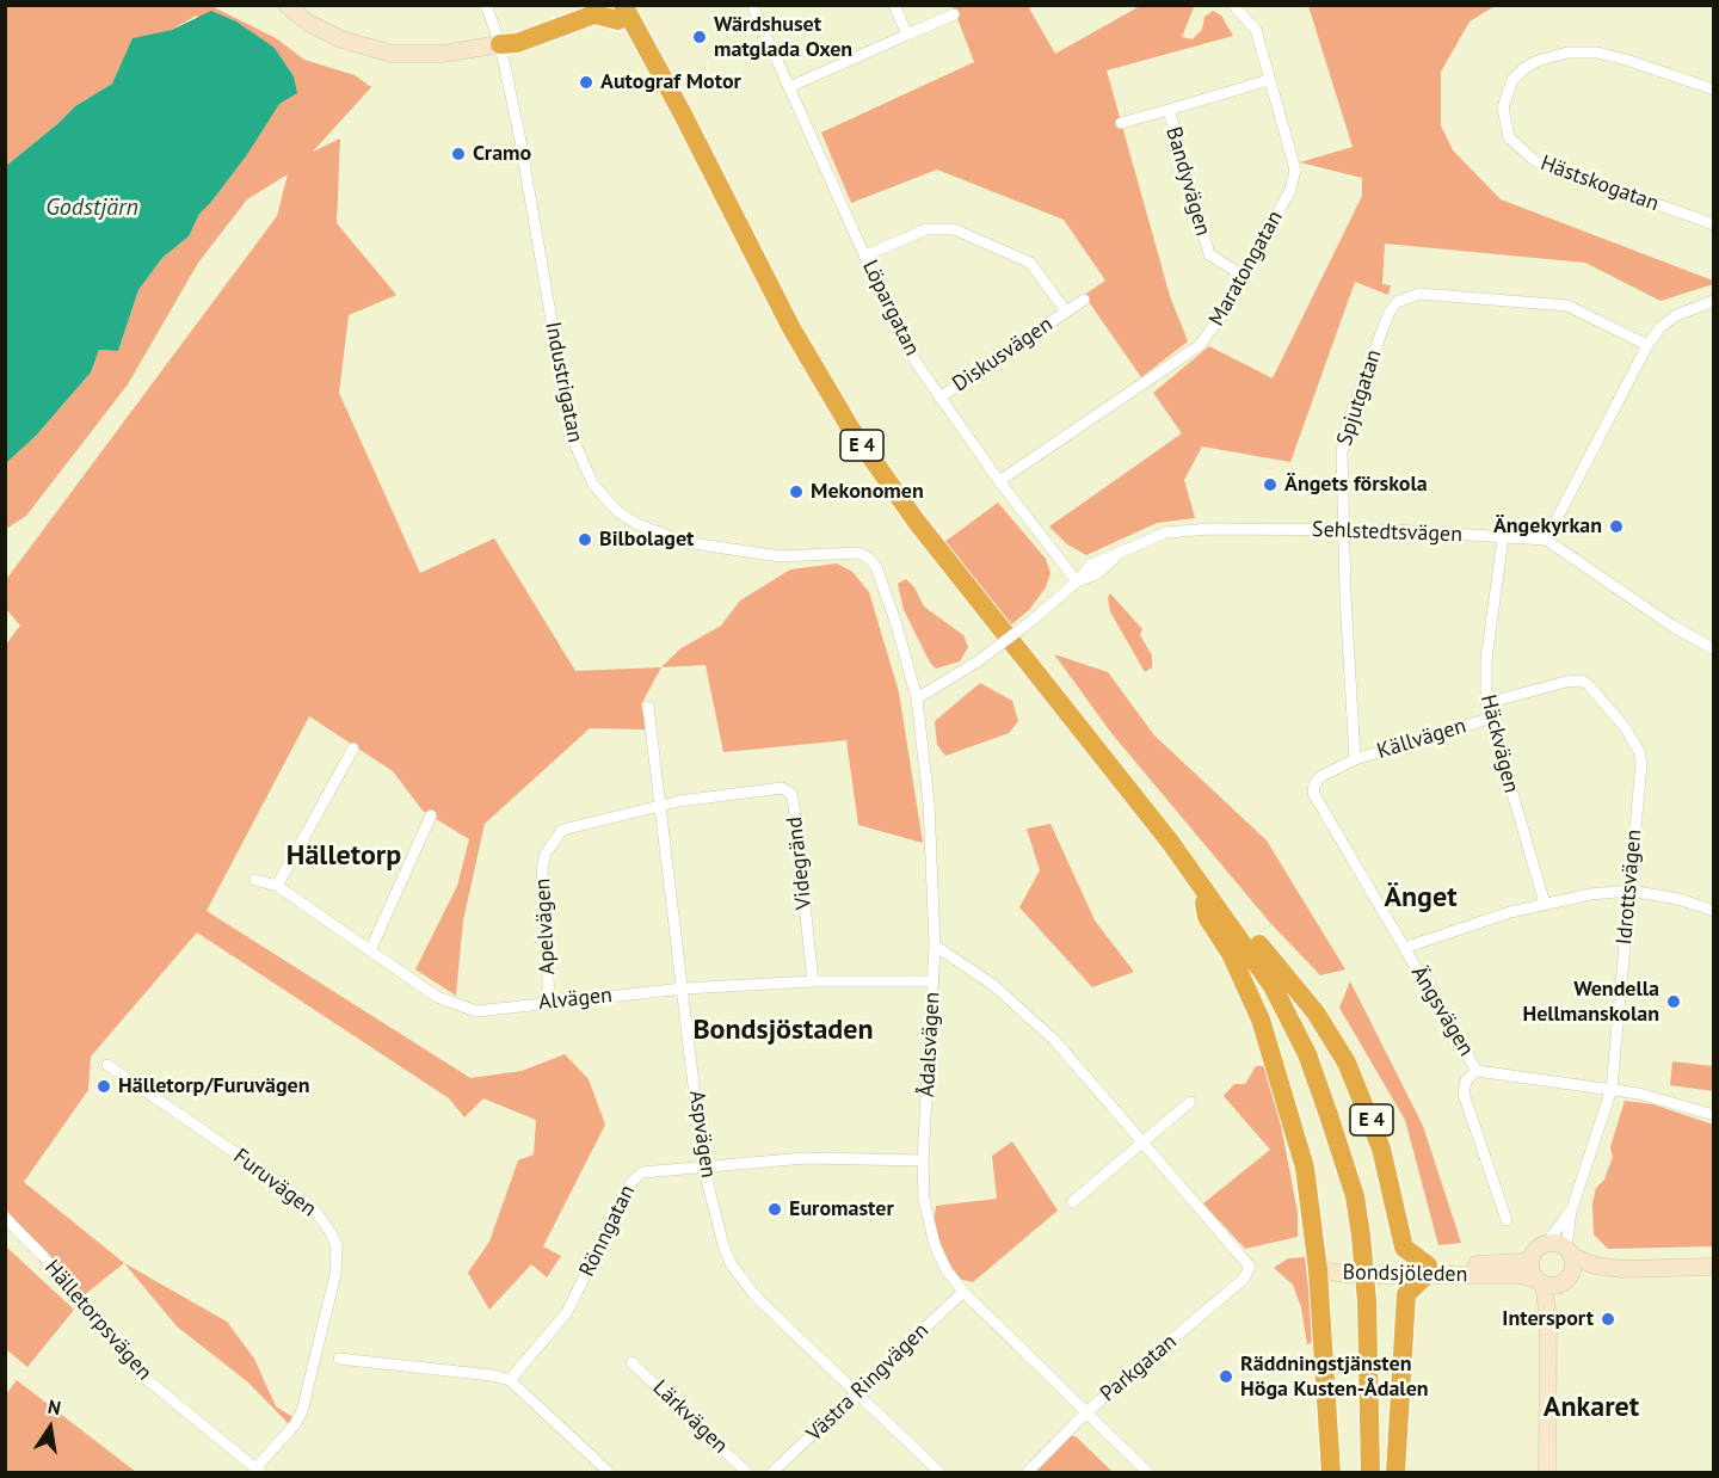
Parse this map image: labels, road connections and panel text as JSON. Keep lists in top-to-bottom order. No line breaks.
{"streets":{"highway":["E 4"],"main road":["Bondsjöleden"],"street":["Bandyvägen","Hästskogatan","Maratongatan","Löpargatan","Diskusvägen","Industrigatan","Spjutgatan","Sehlstedtsvägen","Källvägen","Häckvägen","Videgränd","Idrottsvägen","Apelvägen","Alvägen","Ängsvägen","Ådalsvägen","Aspvägen","Furuvägen","Rönngatan","Hälletorpsvägen","Parkgatan","Västra Ringvägen","Lärkvägen"]},"crossings":[["Bandyvägen","Maratongatan"],["Maratongatan","Löpargatan"],["Löpargatan","Diskusvägen"],["Löpargatan","Sehlstedtsvägen"],["Industrigatan","Ådalsvägen"],["Spjutgatan","Sehlstedtsvägen"],["Spjutgatan","Källvägen"],["Spjutgatan","Ängsvägen"],["E 4","Bondsjöleden"],["Sehlstedtsvägen","Häckvägen"],["Sehlstedtsvägen","Ådalsvägen"],["Källvägen","Häckvägen"],["Källvägen","Ängsvägen"],["Häckvägen","Idrottsvägen"],["Videgränd","Apelvägen"],["Videgränd","Alvägen"],["Videgränd","Aspvägen"],["Idrottsvägen","Ängsvägen"],["Idrottsvägen","Bondsjöleden"],["Apelvägen","Alvägen"],["Apelvägen","Aspvägen"],["Alvägen","Ådalsvägen"],["Alvägen","Aspvägen"],["Ådalsvägen","Rönngatan"],["Ådalsvägen","Parkgatan"],["Ådalsvägen","Västra Ringvägen"],["Aspvägen","Rönngatan"],["Aspvägen","Västra Ringvägen"],["Furuvägen","Hälletorpsvägen"]],"districts":["Hälletorp","Änget","Bondsjöstaden","Ankaret"],"water":["Godstjärn"],"places":["Wärdshuset matglada Oxen","Autograf Motor","Cramo","Ängets förskola","Mekonomen","Ängekyrkan","Bilbolaget","Wendella Hellmanskolan","Hälletorp/Furuvägen","Euromaster","Intersport","Räddningstjänsten Höga Kusten-Ådalen"],"north":"top"}
